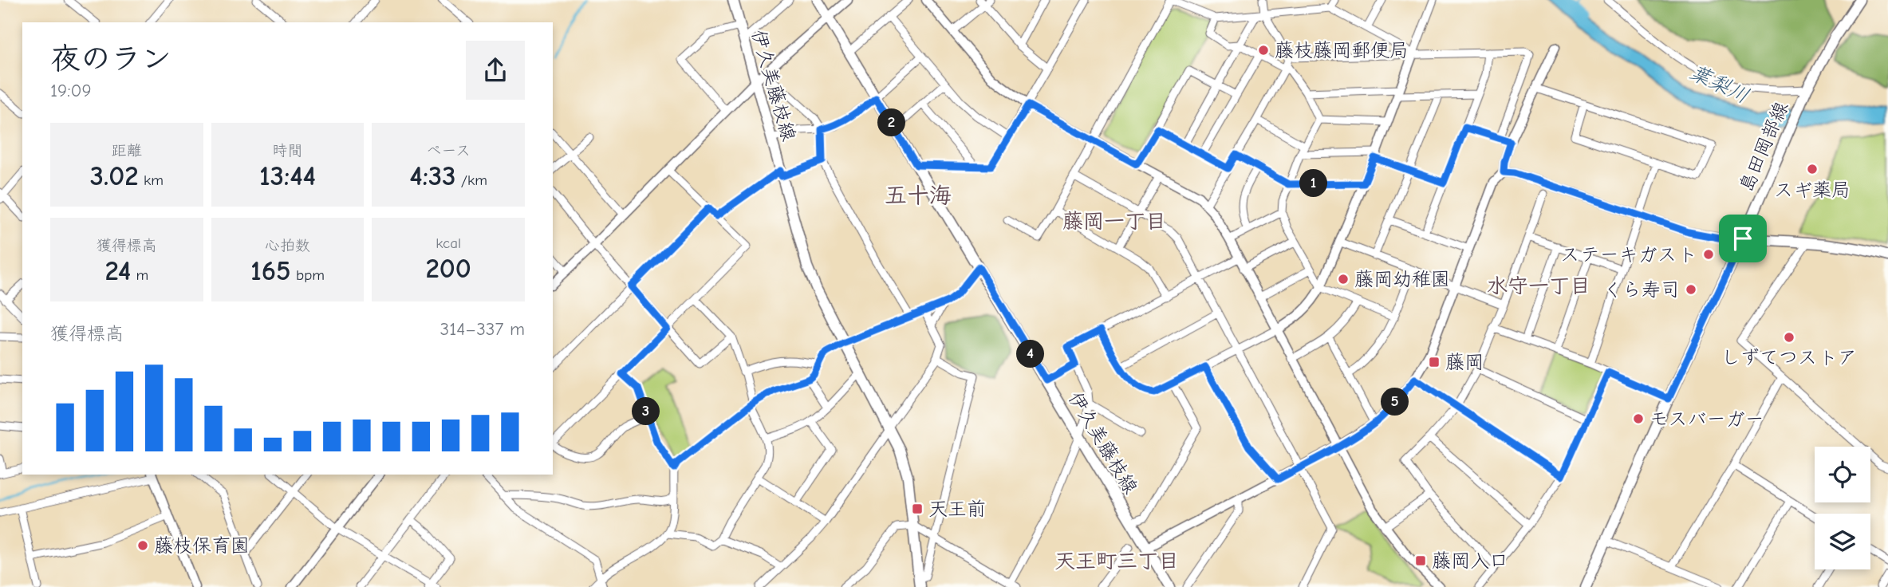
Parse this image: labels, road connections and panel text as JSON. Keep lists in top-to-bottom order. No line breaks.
{"streets":{"main road":["伊久美藤枝線","島田岡部線"]},"districts":["五十海","藤岡一丁目","水守一丁目","天王町三丁目"],"water":["葉梨川"],"places":{"other":["藤枝藤岡郵便局","スギ薬局","ステーキガスト","藤岡幼稚園","くら寿司","しずてつストア","モスバーガー","藤枝保育園"],"transit":["藤岡","天王前","藤岡入口"]},"page":{"heading":["夜のラン","19:09"],"pins":["2","1","4","5","3"],"stats":[["距離","3.02 km"],["時間","13:44"],["ペース","4:33 /km"],["獲得標高","24 m"],["心拍数","165 bpm"],["kcal","200"]],"chart":["獲得標高","314–337 m"]}}
